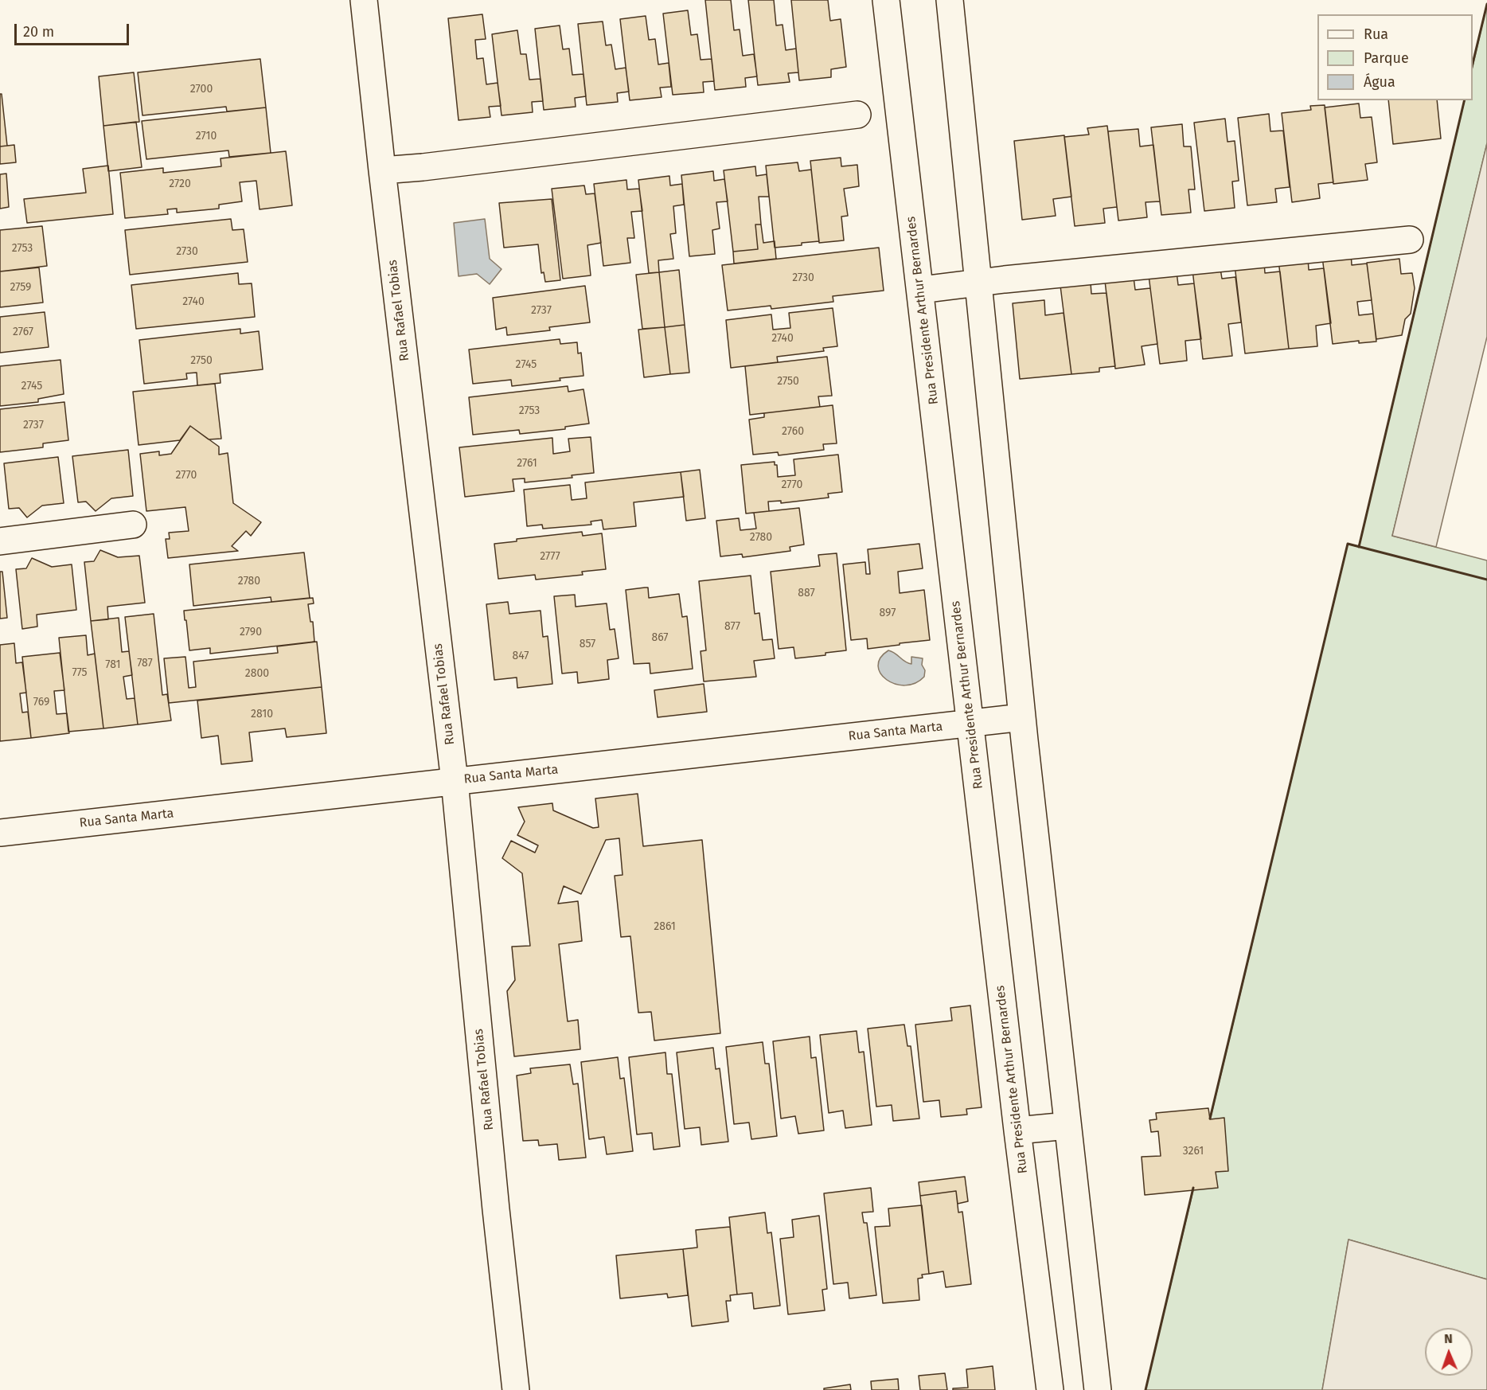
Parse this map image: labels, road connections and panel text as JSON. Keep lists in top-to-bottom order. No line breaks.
{"streets":{"street":["Rua Rafael Tobias","Rua Presidente Arthur Bernardes","Rua Santa Marta"]},"crossings":[["Rua Rafael Tobias","Rua Santa Marta"],["Rua Presidente Arthur Bernardes","Rua Santa Marta"]],"house_numbers":["2700","2710","2720","2753","2730","2730","2759","2740","2737","2767","2740","2750","2745","2750","2745","2753","2737","2760","2761","2770","2770","2780","2777","2780","887","897","877","2790","867","857","847","787","781","775","2800","769","2810","2861","3261"],"legend":["Rua","Parque","Água"],"scale_bar":"20 m","north":"top"}
